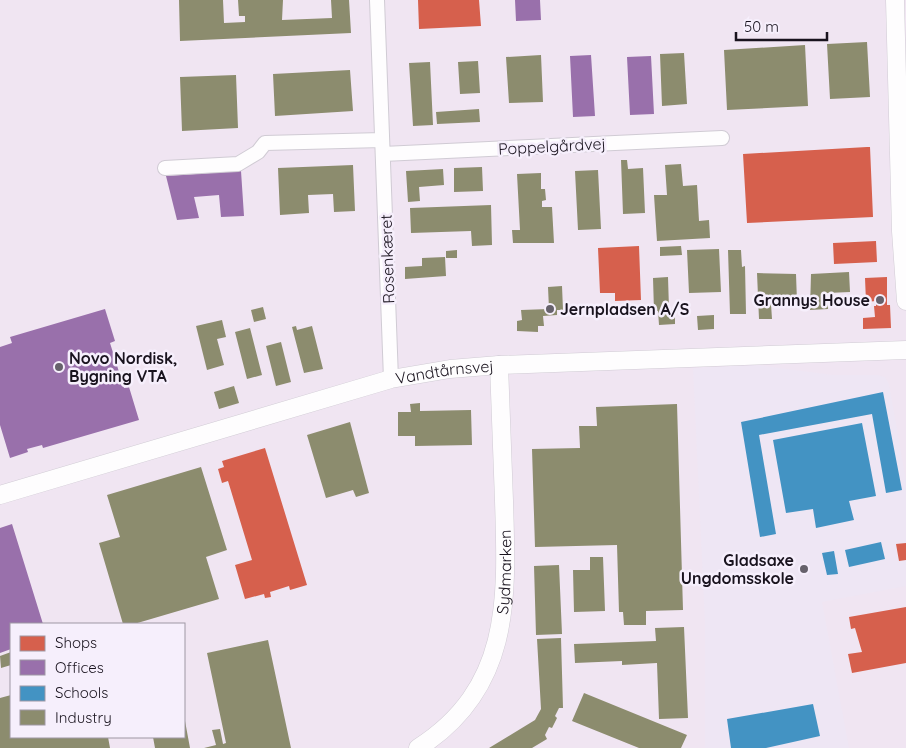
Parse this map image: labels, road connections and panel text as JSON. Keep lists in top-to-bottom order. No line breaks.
{"streets":{"street":["Poppelgårdvej","Rosenkæret","Vandtårnsvej","Sydmarken"]},"crossings":[["Poppelgårdvej","Rosenkæret"],["Rosenkæret","Vandtårnsvej"],["Vandtårnsvej","Sydmarken"]],"places":["Grannys House","Jernpladsen A/S","Novo Nordisk, Bygning VTA","Gladsaxe Ungdomsskole"],"legend":["Shops","Offices","Schools","Industry"],"scale_bar":"50 m"}
